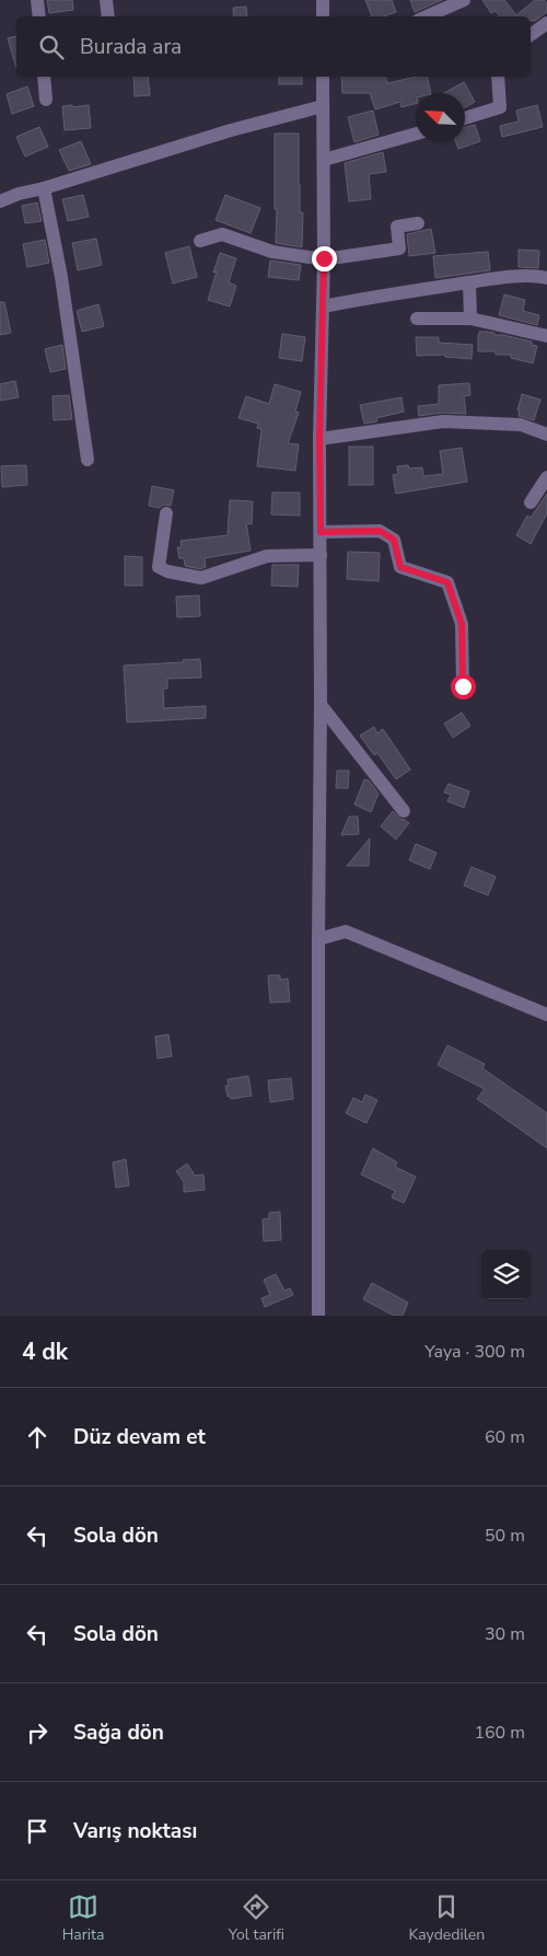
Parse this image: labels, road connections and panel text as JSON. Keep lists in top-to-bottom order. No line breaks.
{"north":"top left","page":{"search":"Burada ara","heading":["4 dk","Yaya · 300 m"],"list":[["Düz devam et","60 m"],["Sola dön","50 m"],["Sola dön","30 m"],["Sağa dön","160 m"],"Varış noktası"],"nav":["Harita","Yol tarifi","Kaydedilen"]}}
